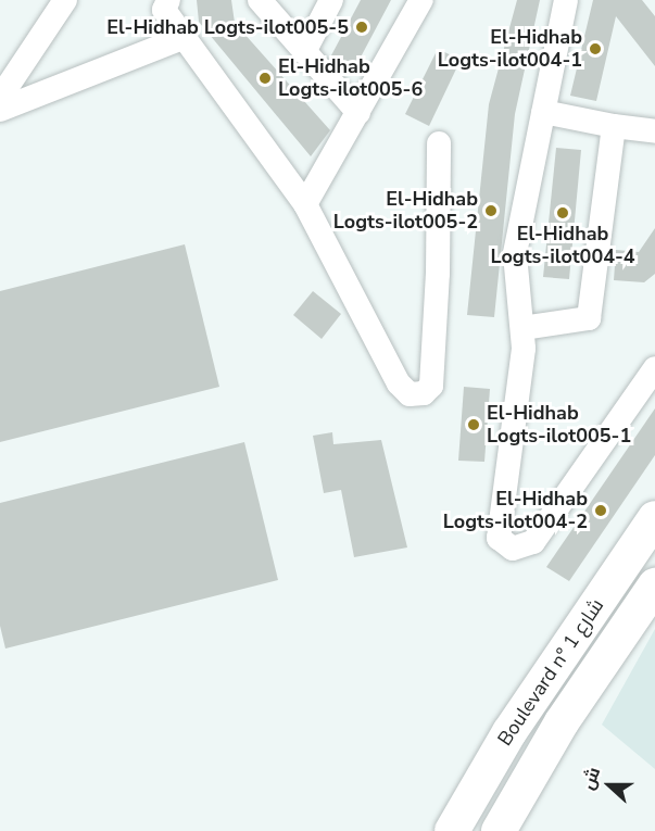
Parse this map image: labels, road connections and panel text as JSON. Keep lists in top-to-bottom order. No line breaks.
{"streets":{"main road":["Boulevard n° شارع 1"]},"places":["El-Hidhab Logts-ilot005-5","El-Hidhab Logts-ilot004-1","El-Hidhab Logts-ilot005-6","El-Hidhab Logts-ilot005-2","El-Hidhab Logts-ilot004-4","El-Hidhab Logts-ilot005-1","El-Hidhab Logts-ilot004-2"],"north":"left"}
